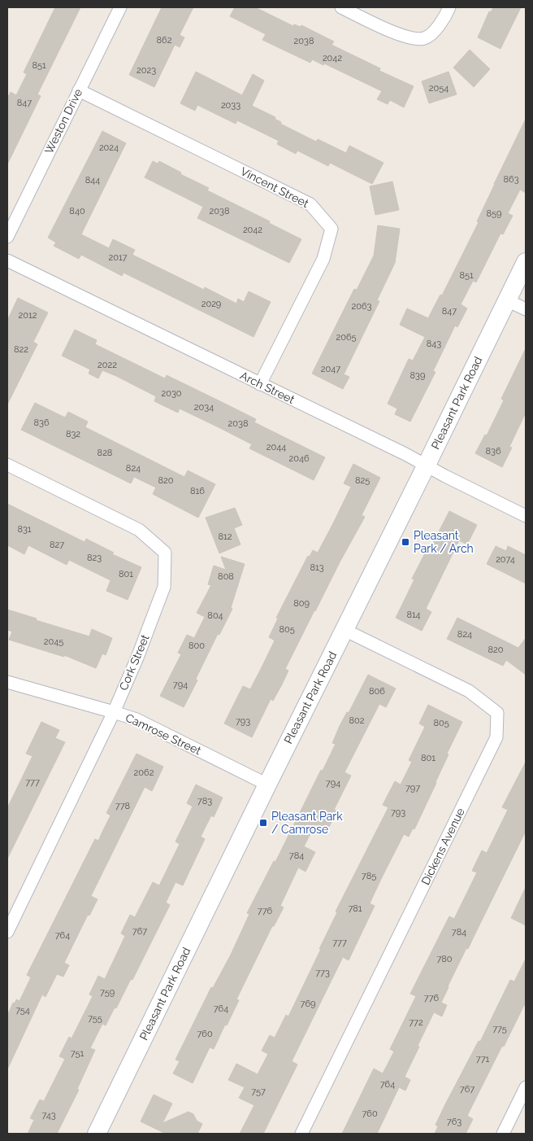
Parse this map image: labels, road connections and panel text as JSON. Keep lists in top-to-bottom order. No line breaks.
{"streets":{"street":["Weston Drive","Vincent Street","Arch Street","Pleasant Park Road","Cork Street","Camrose Street","Dickens Avenue"]},"crossings":[["Weston Drive","Vincent Street"],["Vincent Street","Arch Street"],["Arch Street","Pleasant Park Road"],["Pleasant Park Road","Camrose Street"],["Pleasant Park Road","Dickens Avenue"],["Cork Street","Camrose Street"]],"places":{"transit":["Pleasant Park / Arch","Pleasant Park / Camrose"]},"house_numbers":["862","2038","2042","851","2023","2054","847","2033","2024","863","844","840","2038","859","2042","2017","851","2029","2063","847","2012","2065","843","822","2022","2047","839","2030","2034","836","2038","832","2044","836","828","2046","824","820","825","816","831","812","827","823","2074","813","801","808","809","814","804","805","824","2045","800","820","794","806","802","793","805","801","2062","777","794","797","783","778","793","784","785","781","776","767","784","764","777","780","773","759","776","769","764","754","755","772","775","760","751","771","764","767","757","760","743","763"]}
